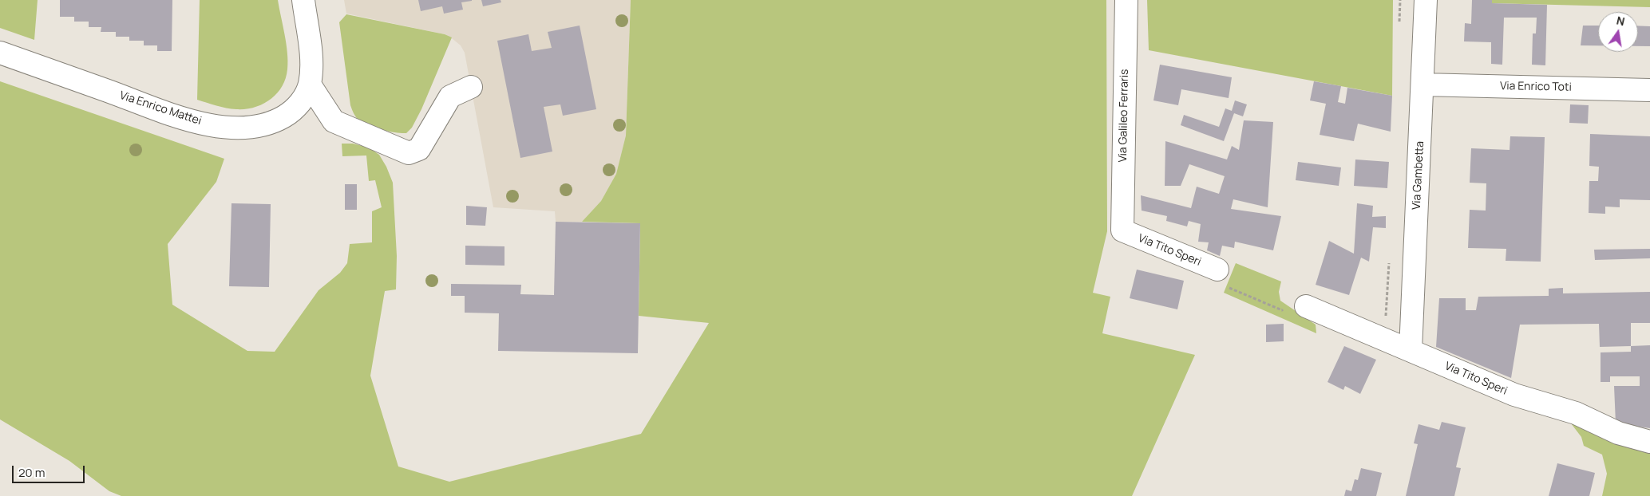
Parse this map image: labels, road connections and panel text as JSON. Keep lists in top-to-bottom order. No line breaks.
{"streets":{"street":["Via Enrico Toti","Via Enrico Mattei","Via Galileo Ferraris","Via Gambetta","Via Tito Speri"]},"crossings":[["Via Enrico Toti","Via Gambetta"],["Via Galileo Ferraris","Via Tito Speri"],["Via Gambetta","Via Tito Speri"]],"scale_bar":"20 m","north":"top"}
